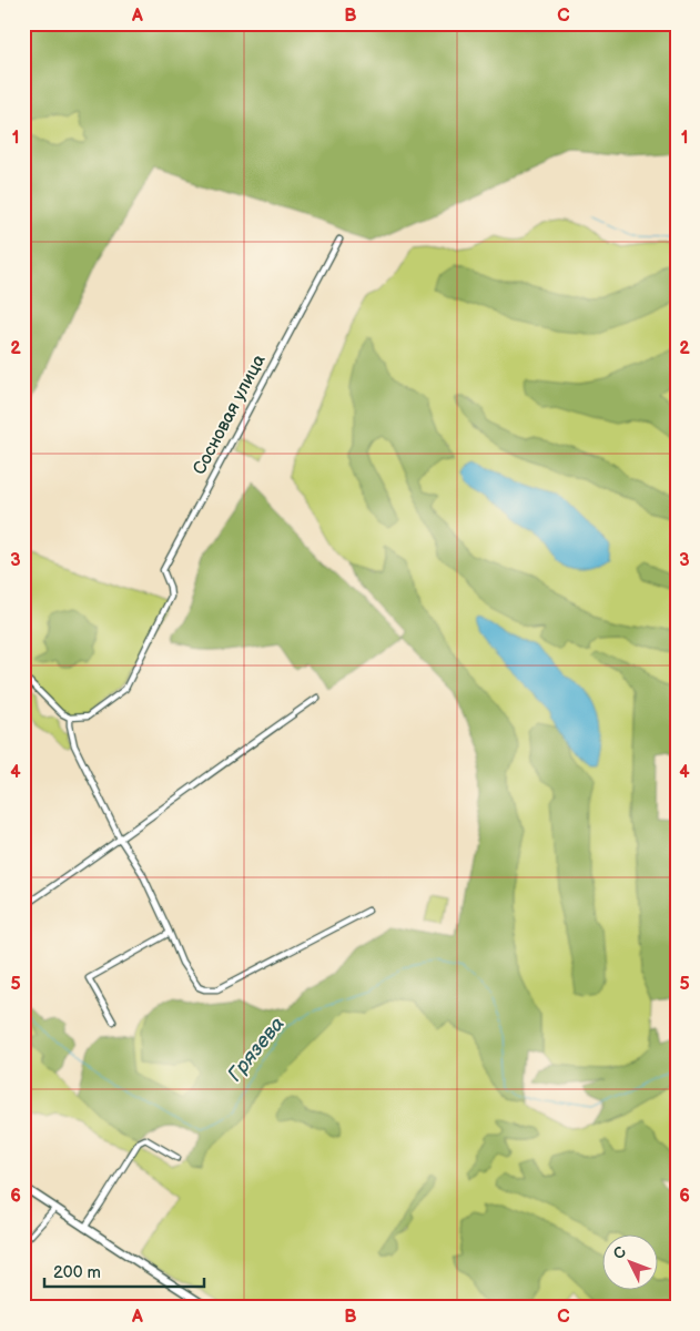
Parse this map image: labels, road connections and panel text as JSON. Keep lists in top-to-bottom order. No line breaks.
{"streets":{"street":["Сосновая улица"]},"water":["Грязева"],"scale_bar":"200 m","north":"top left","grid":{"columns":["A","B","C"],"rows":["1","2","3","4","5","6"]}}
